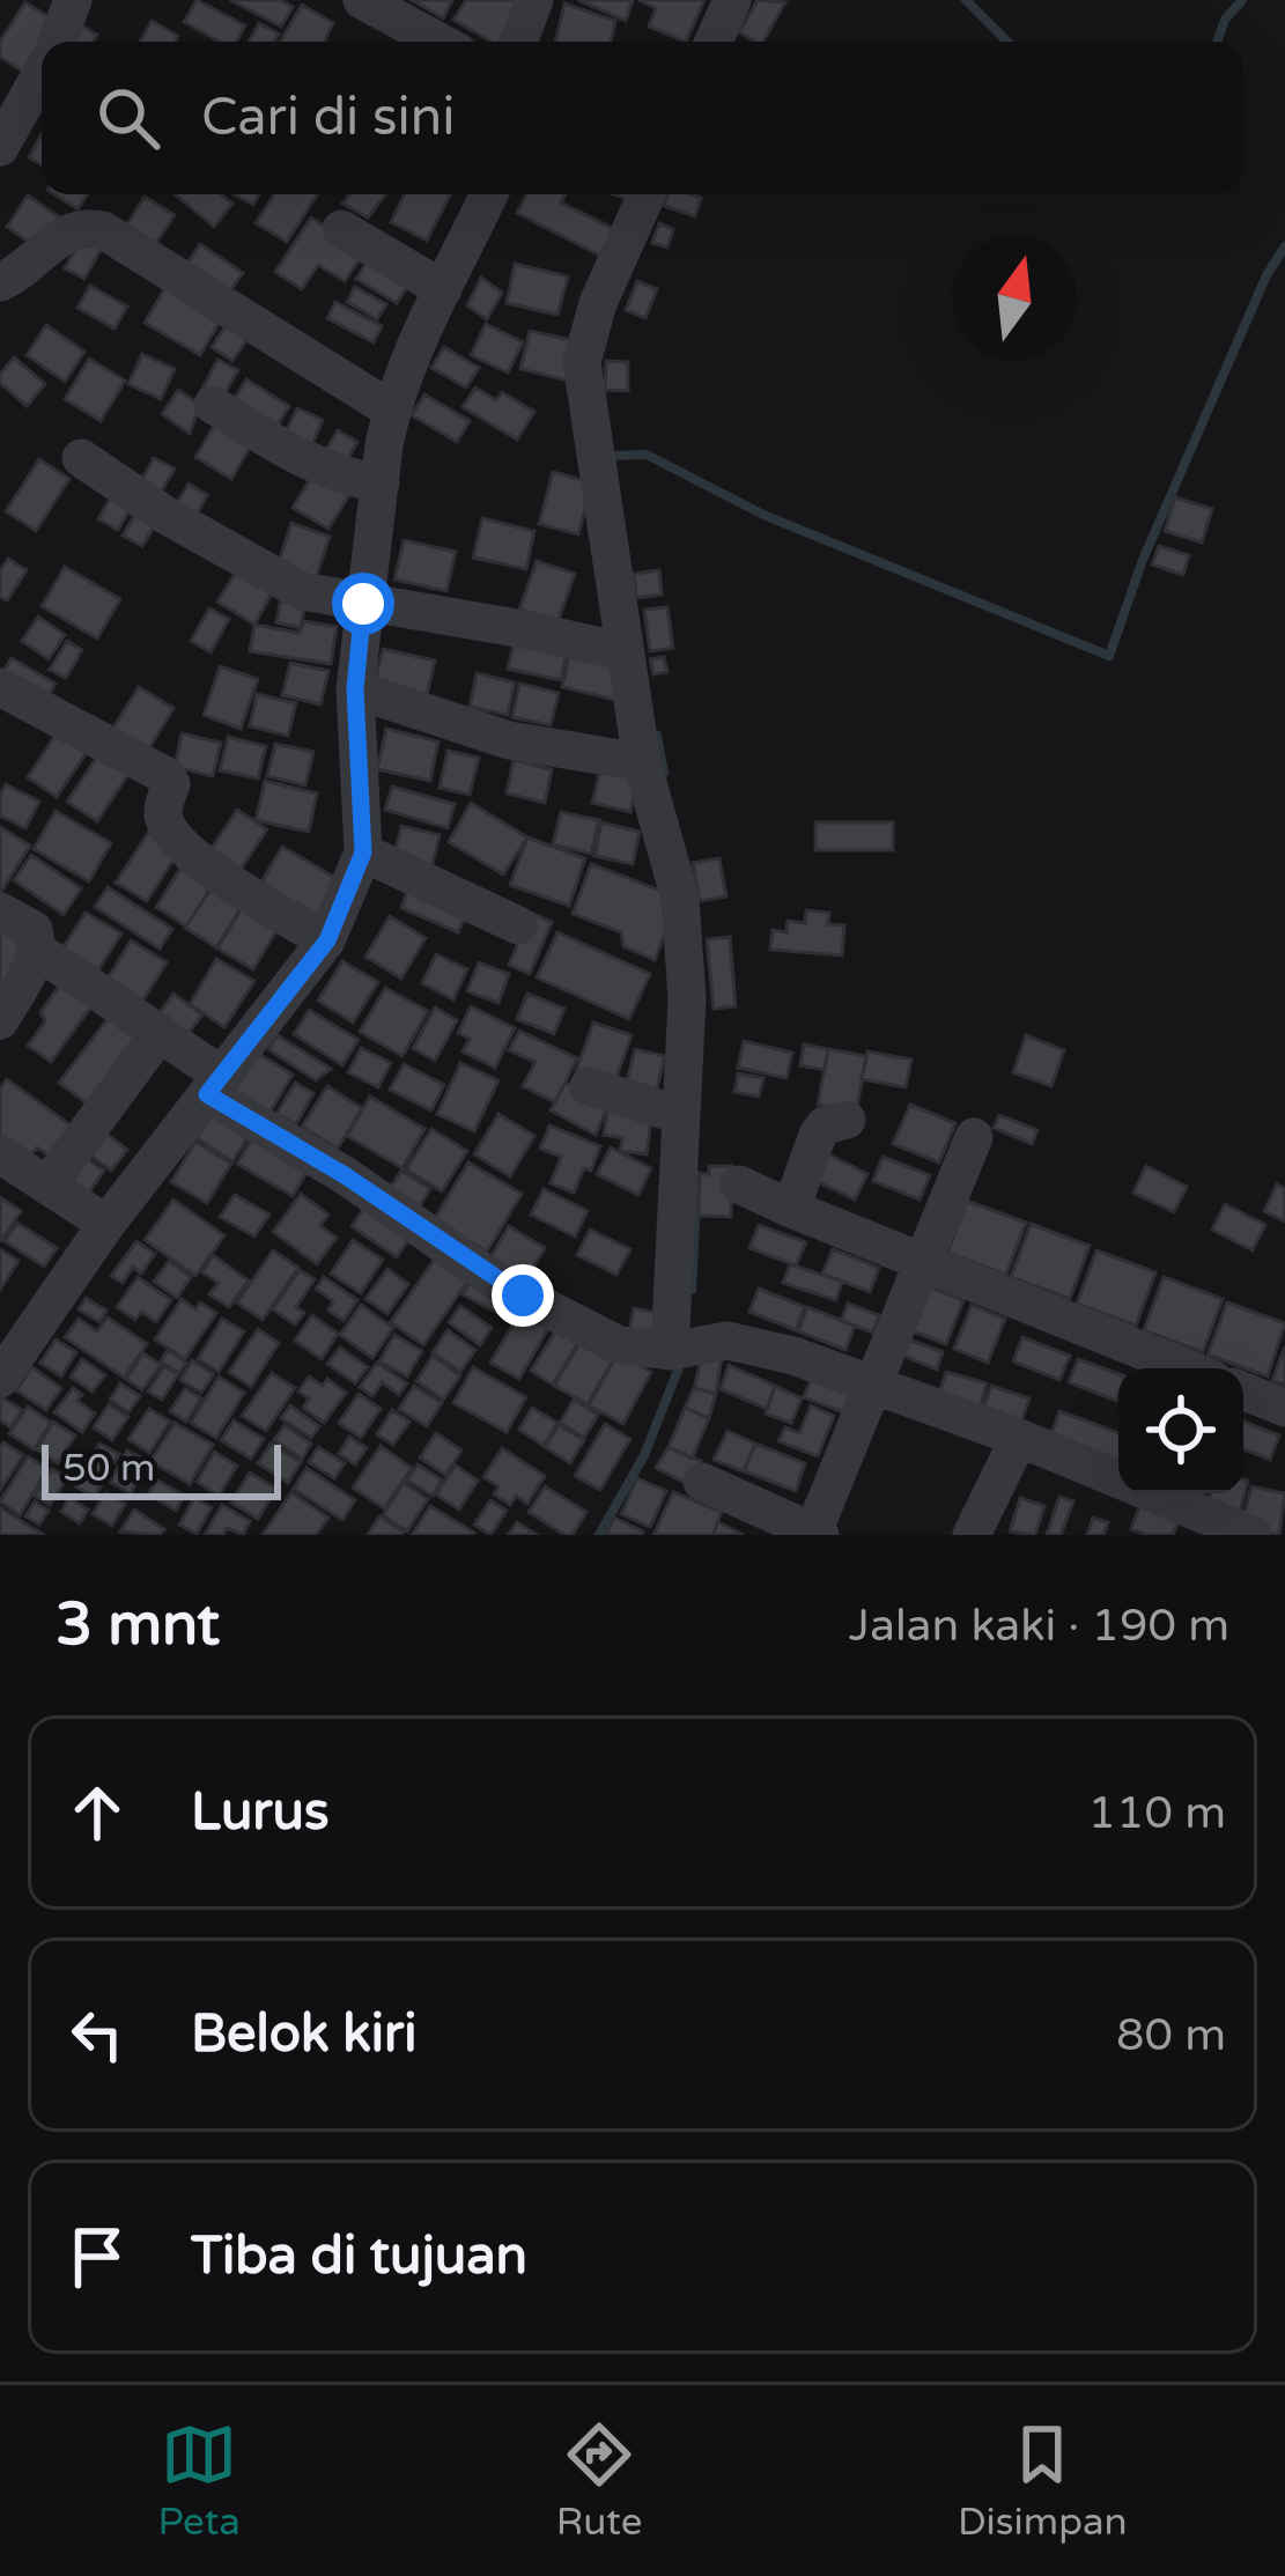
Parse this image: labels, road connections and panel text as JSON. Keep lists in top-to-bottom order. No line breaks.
{"scale_bar":"50 m","north":"top","page":{"search":"Cari di sini","scale":"50 m","heading":["3 mnt","Jalan kaki · 190 m"],"list":[["Lurus","110 m"],["Belok kiri","80 m"],"Tiba di tujuan"],"nav":["Peta","Rute","Disimpan"]}}
